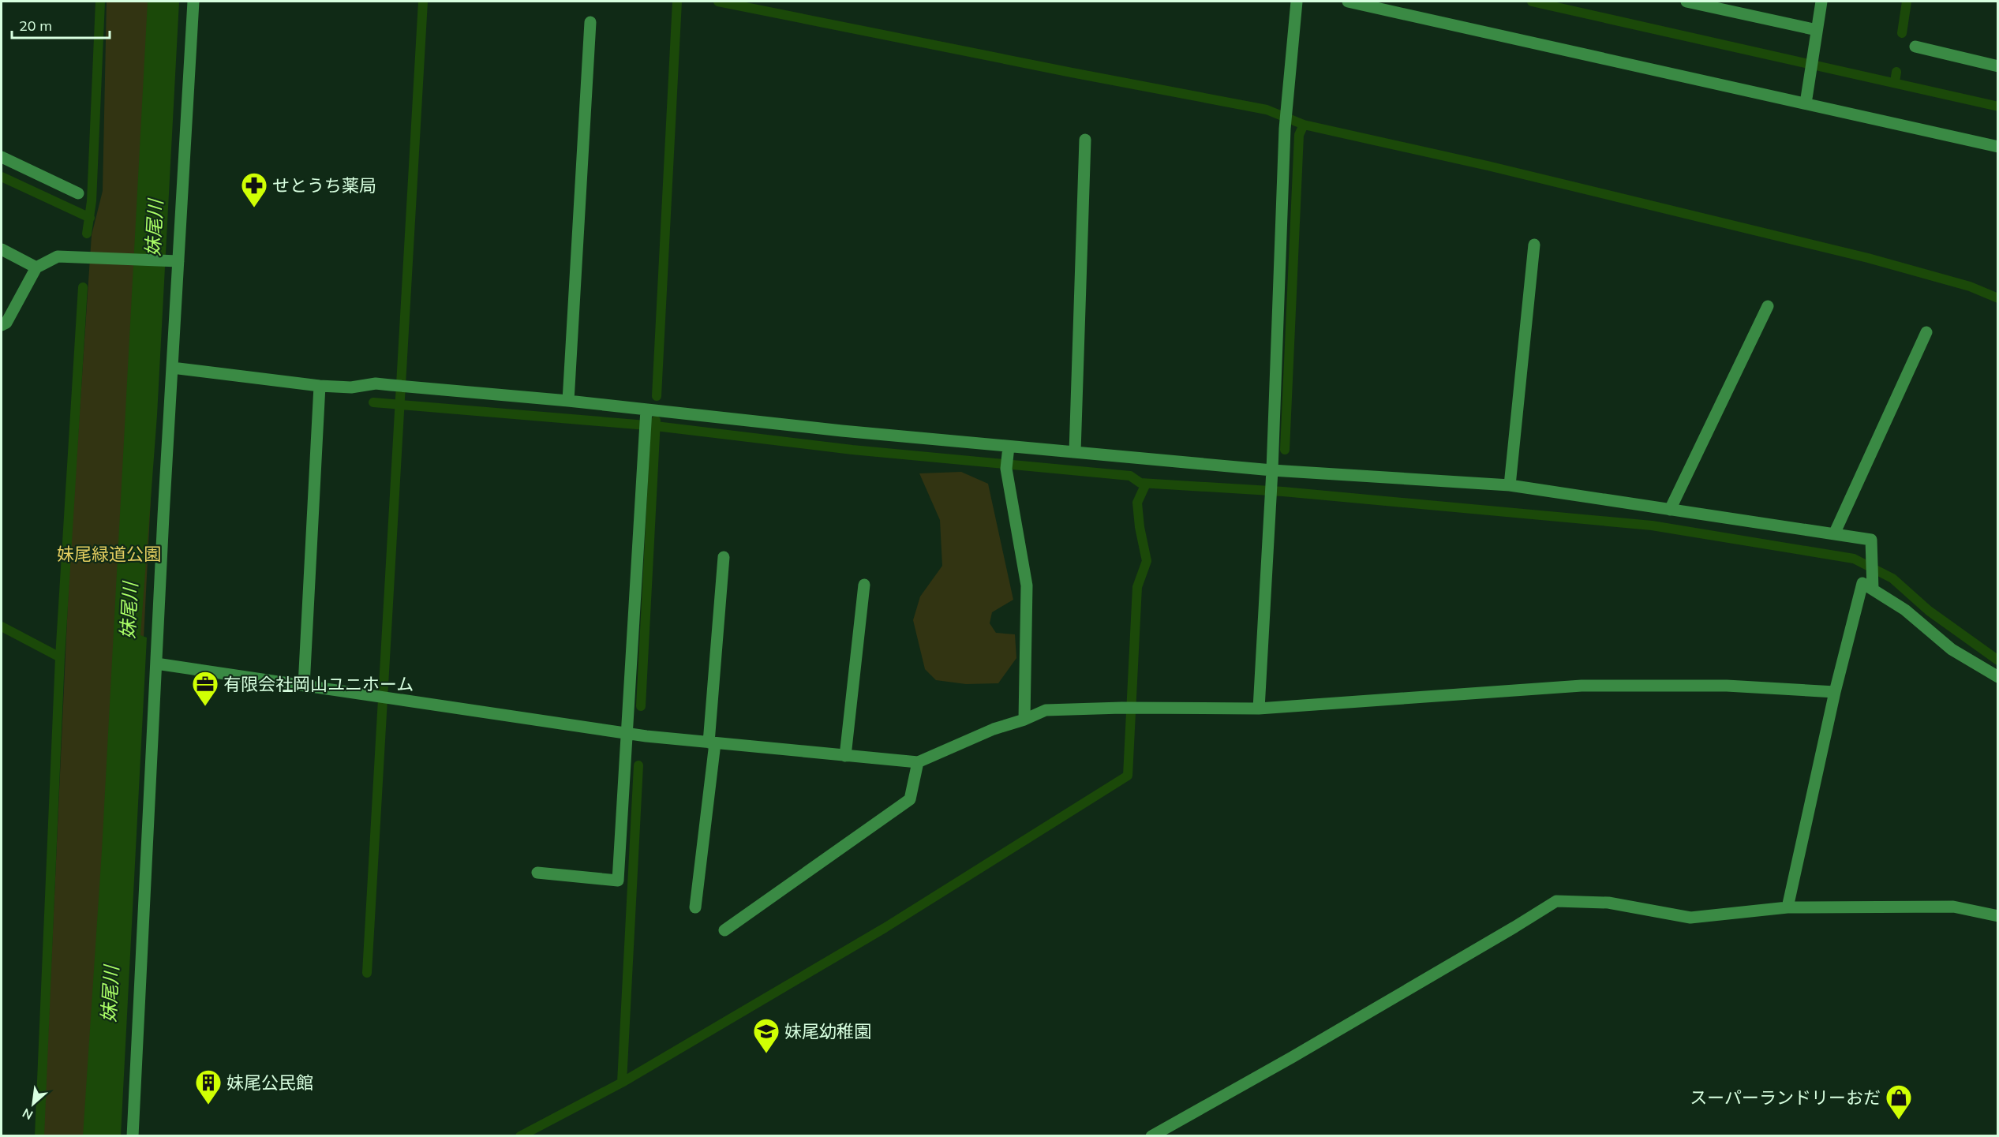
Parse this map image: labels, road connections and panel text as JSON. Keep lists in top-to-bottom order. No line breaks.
{"water":["妹尾川"],"parks":["妹尾緑道公園"],"places":{"pharmacy":["せとうち薬局"],"office":["有限会社岡山ユニホーム"],"school or university":["妹尾幼稚園"],"building":["妹尾公民館"],"shop":["スーパーランドリーおだ"]},"scale_bar":"20 m","north":"bottom left"}
